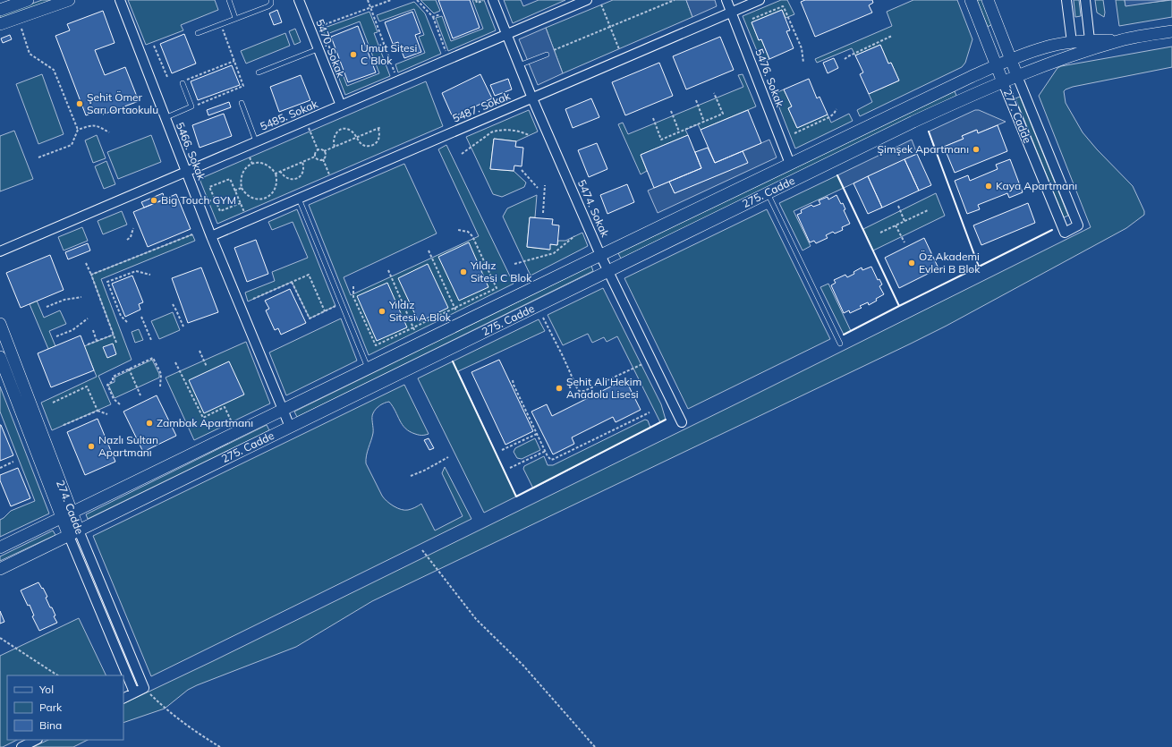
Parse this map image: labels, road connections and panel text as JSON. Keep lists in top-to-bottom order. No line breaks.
{"streets":{"street":["5470. Sokak","5476. Sokak","5487. Sokak","5485. Sokak","277. Cadde","5466. Sokak","275. Cadde","5474. Sokak","274. Cadde"]},"crossings":[["5470. Sokak","5485. Sokak"],["5476. Sokak","5487. Sokak"],["5476. Sokak","275. Cadde"],["5487. Sokak","5466. Sokak"],["5487. Sokak","5474. Sokak"],["5485. Sokak","5466. Sokak"],["5485. Sokak","5474. Sokak"],["277. Cadde","275. Cadde"],["5466. Sokak","275. Cadde"],["275. Cadde","5474. Sokak"],["275. Cadde","274. Cadde"]],"places":["Umut Sitesi C Blok","Şehit Ömer Sarı Ortaokulu","Şimşek Apartmanı","Kaya Apartmanı","Big Touch GYM","Öz Akademi Evleri B Blok","Yıldız Sitesi C Blok","Yıldız Sitesi A Blok","Şehit Ali Hekim Anadolu Lisesi","Zambak Apartmanı","Nazlı Sultan Apartmanı"],"legend":["Yol","Park","Bina"]}
